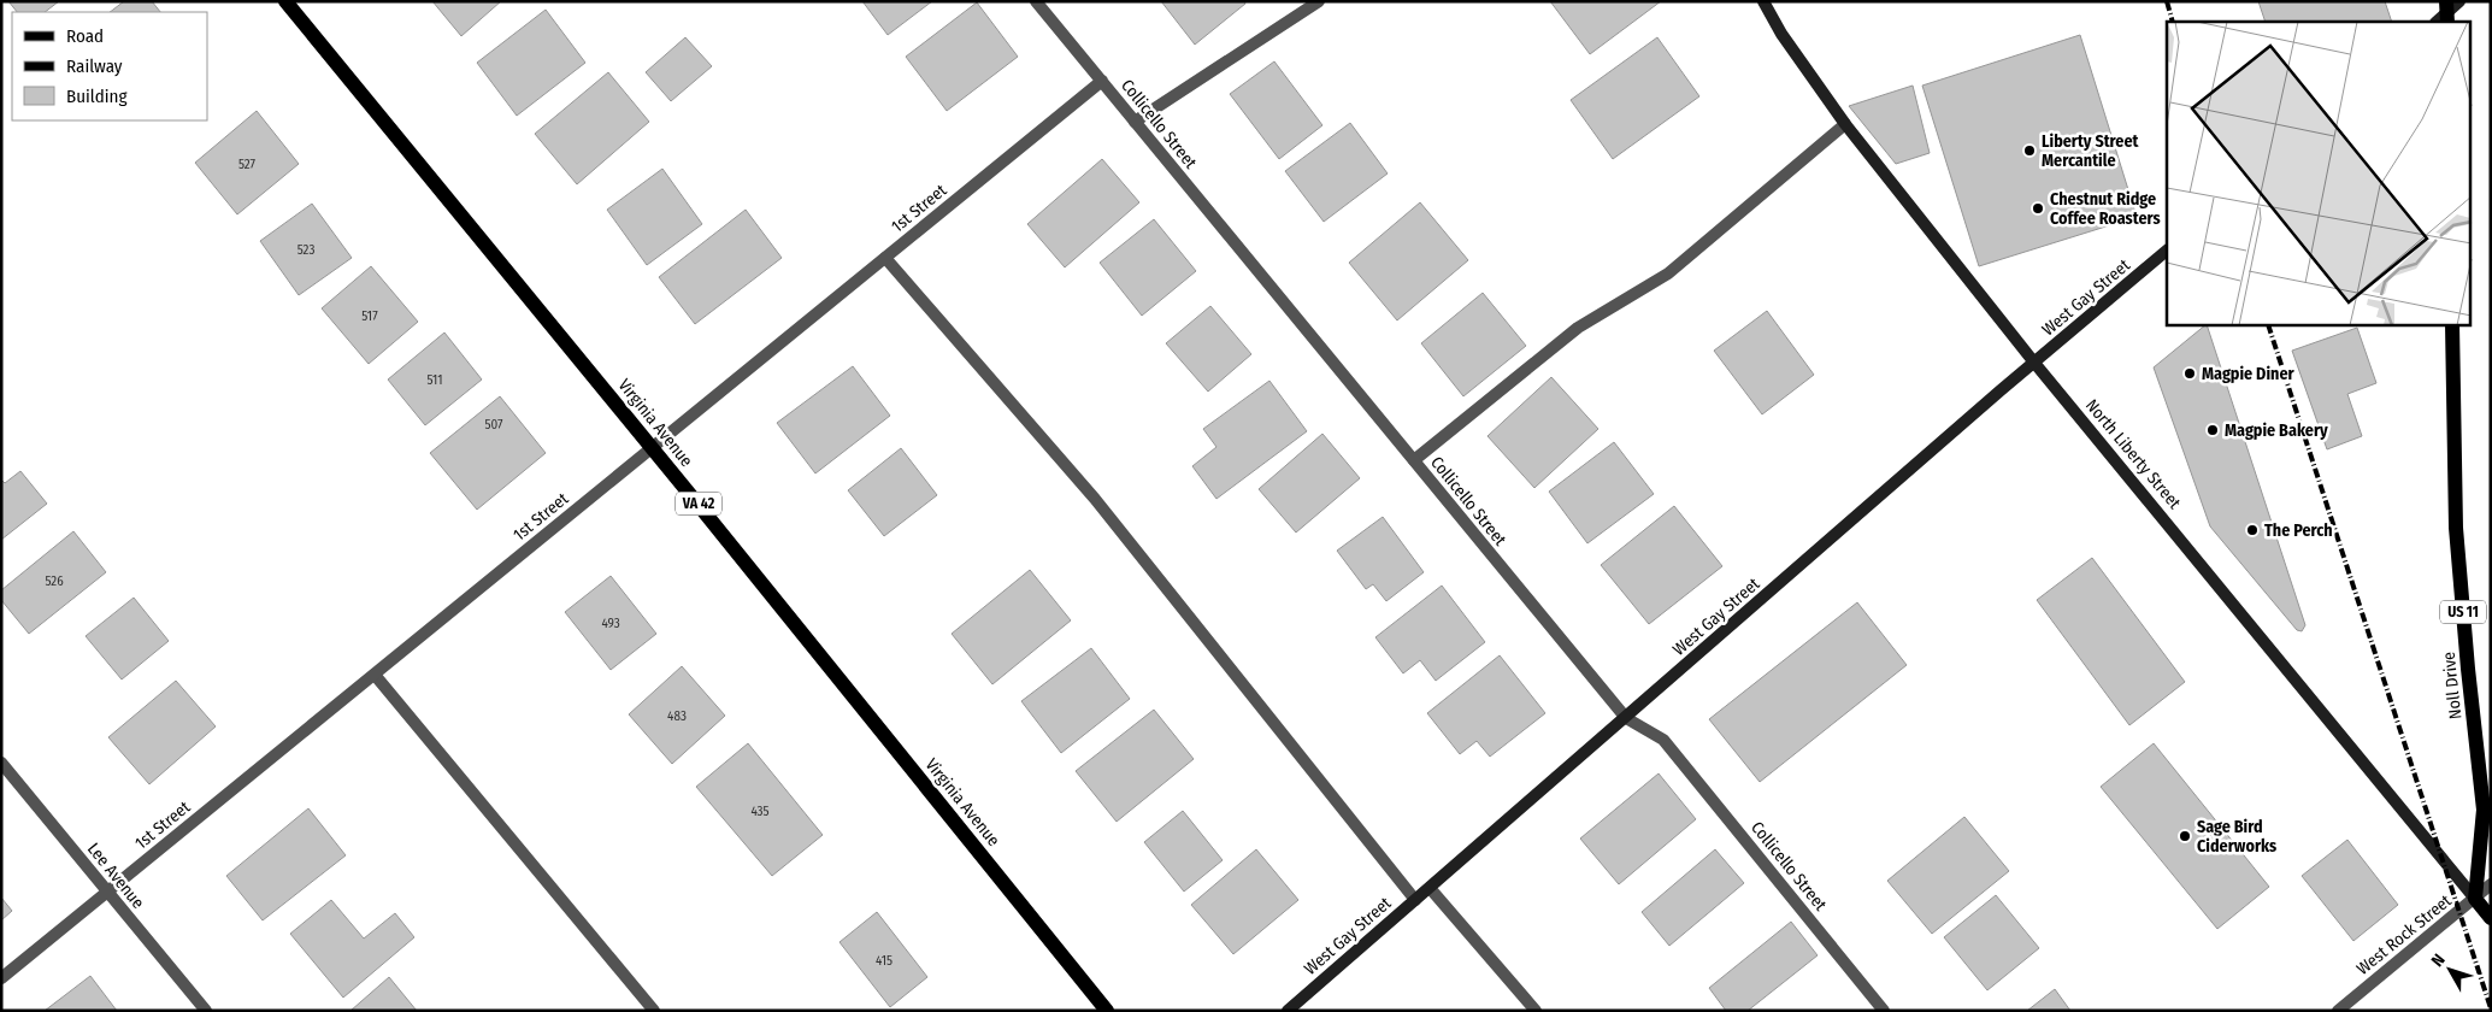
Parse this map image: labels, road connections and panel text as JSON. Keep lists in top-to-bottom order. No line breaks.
{"streets":{"main road":["Virginia Avenue","North Liberty Street","VA 42","US 11","Noll Drive"],"street":["Collicello Street","1st Street","West Gay Street","Lee Avenue","West Rock Street"]},"crossings":[["Collicello Street","1st Street"],["Collicello Street","West Gay Street"],["1st Street","Virginia Avenue"],["1st Street","Lee Avenue"],["West Gay Street","North Liberty Street"],["North Liberty Street","Noll Drive"],["North Liberty Street","West Rock Street"],["Noll Drive","West Rock Street"]],"places":["Liberty Street Mercantile","Chestnut Ridge Coffee Roasters","Magpie Diner","Magpie Bakery","The Perch","Sage Bird Ciderworks"],"house_numbers":["527","523","517","511","507","526","493","483","435","415"],"legend":["Road","Railway","Building"],"north":"top left"}
